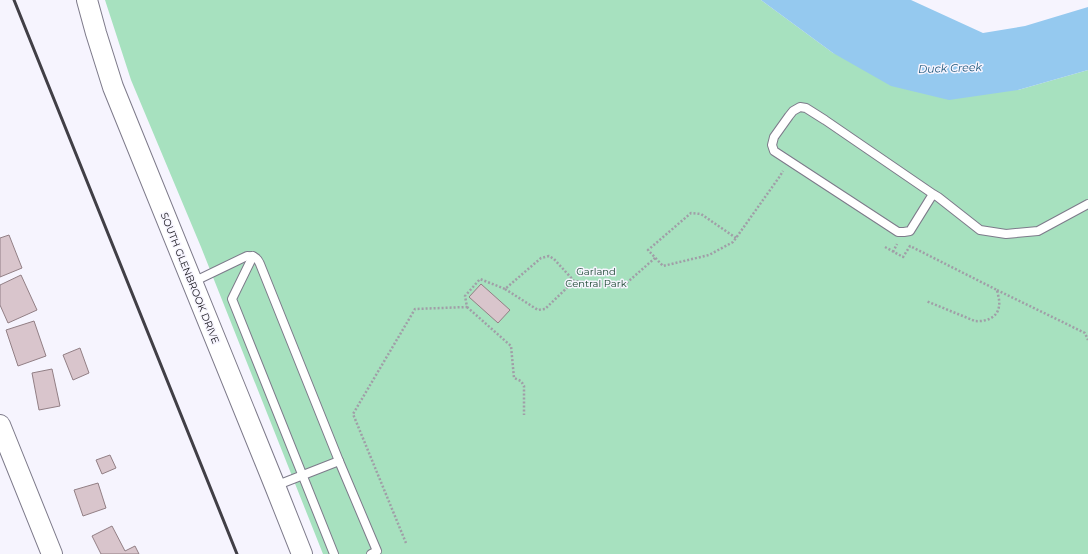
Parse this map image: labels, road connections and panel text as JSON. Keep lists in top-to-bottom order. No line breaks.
{"streets":{"street":["SOUTH GLENBROOK DRIVE"]},"water":["Duck Creek"],"parks":["Garland Central Park"]}
